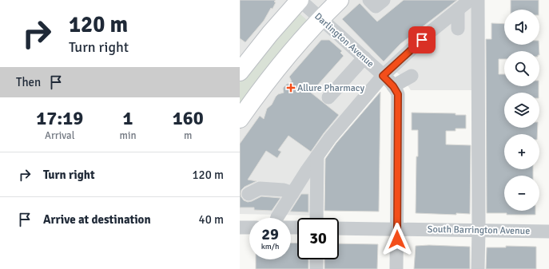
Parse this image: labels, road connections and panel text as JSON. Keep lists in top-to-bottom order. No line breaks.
{"streets":{"street":["Darlington Avenue","South Barrington Avenue"]},"crossings":[["Darlington Avenue","South Barrington Avenue"]],"places":{"health":["Allure Pharmacy"]},"page":{"turn":["120 m","Turn right"],"map_buttons":["+","−"],"then":"Then","eta":["17:19","Arrival","1","min","160","m"],"list":[{"name":"Turn right","value":"120 m"},{"name":"Arrive at destination","value":"40 m"}],"speed":"29 km/h","limit":"30"}}
